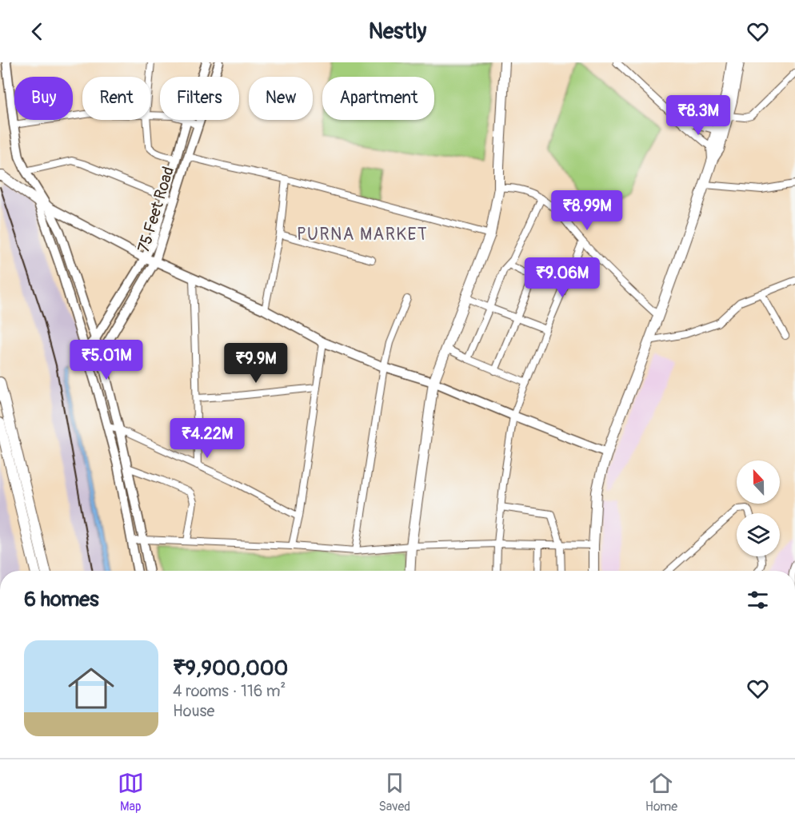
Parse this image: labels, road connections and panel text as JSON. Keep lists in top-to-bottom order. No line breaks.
{"streets":{"street":["75 Feet Road"]},"districts":["PURNA MARKET"],"north":"top","page":{"header":"Nestly","chip":["Buy","Rent","Filters","New","Apartment"],"price":["₹8.3M","₹8.99M","₹9.06M","₹5.01M","₹9.9M","₹4.22M"],"heading":"6 homes","list":[{"name":"₹9,900,000","note":"4 rooms · 116 m² · House"}],"tabs":["Map","Saved","Home"]}}
